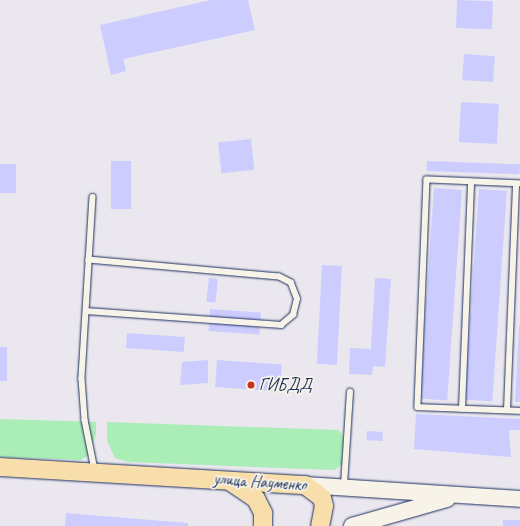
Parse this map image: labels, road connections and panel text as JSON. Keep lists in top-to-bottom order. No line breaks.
{"streets":{"main road":["улица Науменко"]},"places":["ГИБДД"]}
